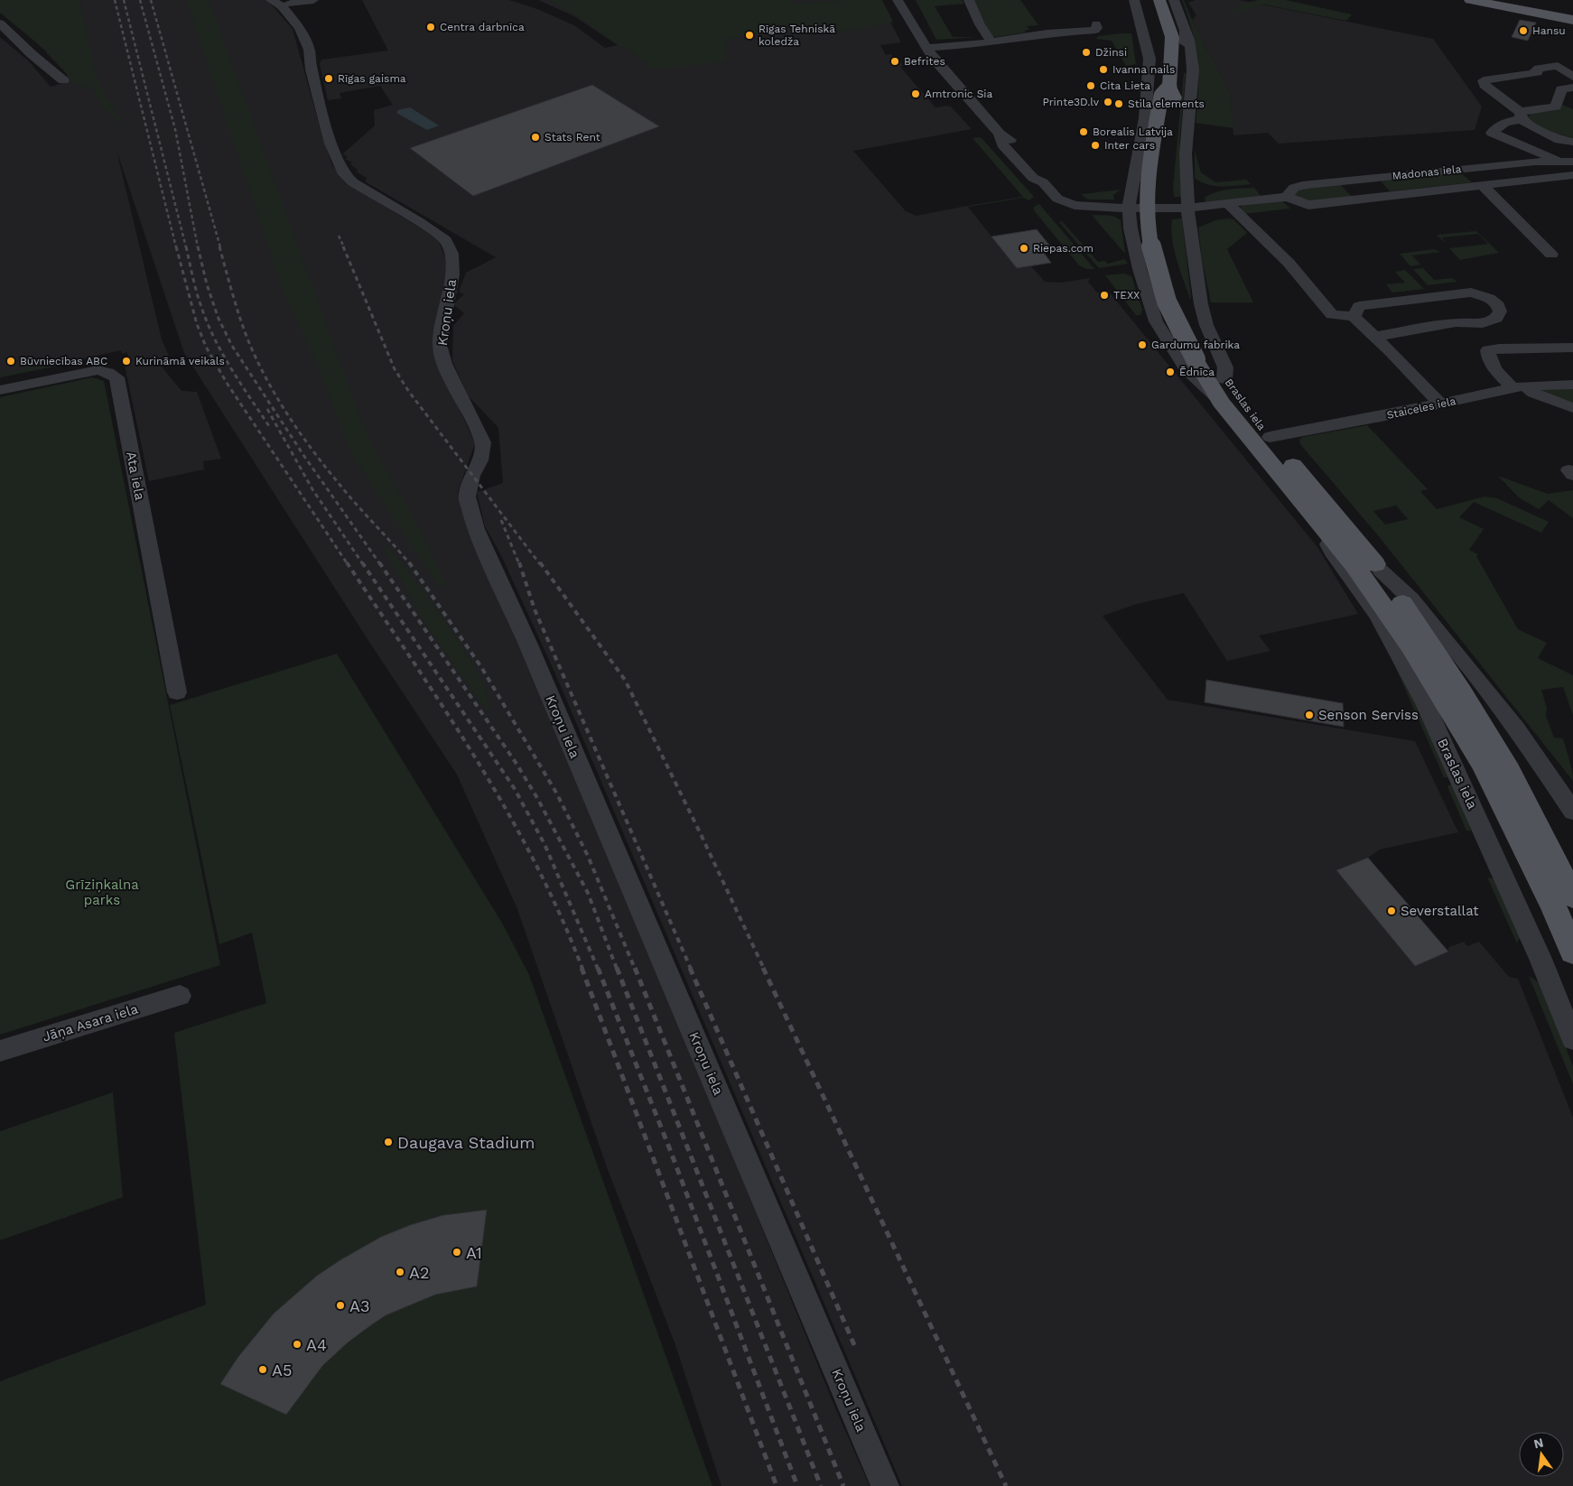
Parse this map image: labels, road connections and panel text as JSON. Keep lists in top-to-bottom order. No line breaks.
{"streets":{"main road":["Braslas iela"],"street":["Madonas iela","Kroņu iela","Staiceles iela","Ata iela","Jāņa Asara iela"]},"crossings":[["Madonas iela","Braslas iela"],["Braslas iela","Staiceles iela"]],"parks":["Grīziņkalna parks"],"places":["Centra darbnīca","Hansu","Rīgas Tehniskā koledža","Džinsi","Befrites","Ivanna nails","Rīgas gaisma","Cita Lieta","Amtronic Sia","Printe3D.lv","Stila elements","Borealis Latvija","Stats Rent","Inter cars","Riepas.com","TEXX","Gardumu fabrika","Būvniecības ABC","Kurināmā veikals","Ēdnīca","Senson Serviss","Severstallat","Daugava Stadium","A1","A2","A3","A4","A5"],"north":"top"}
